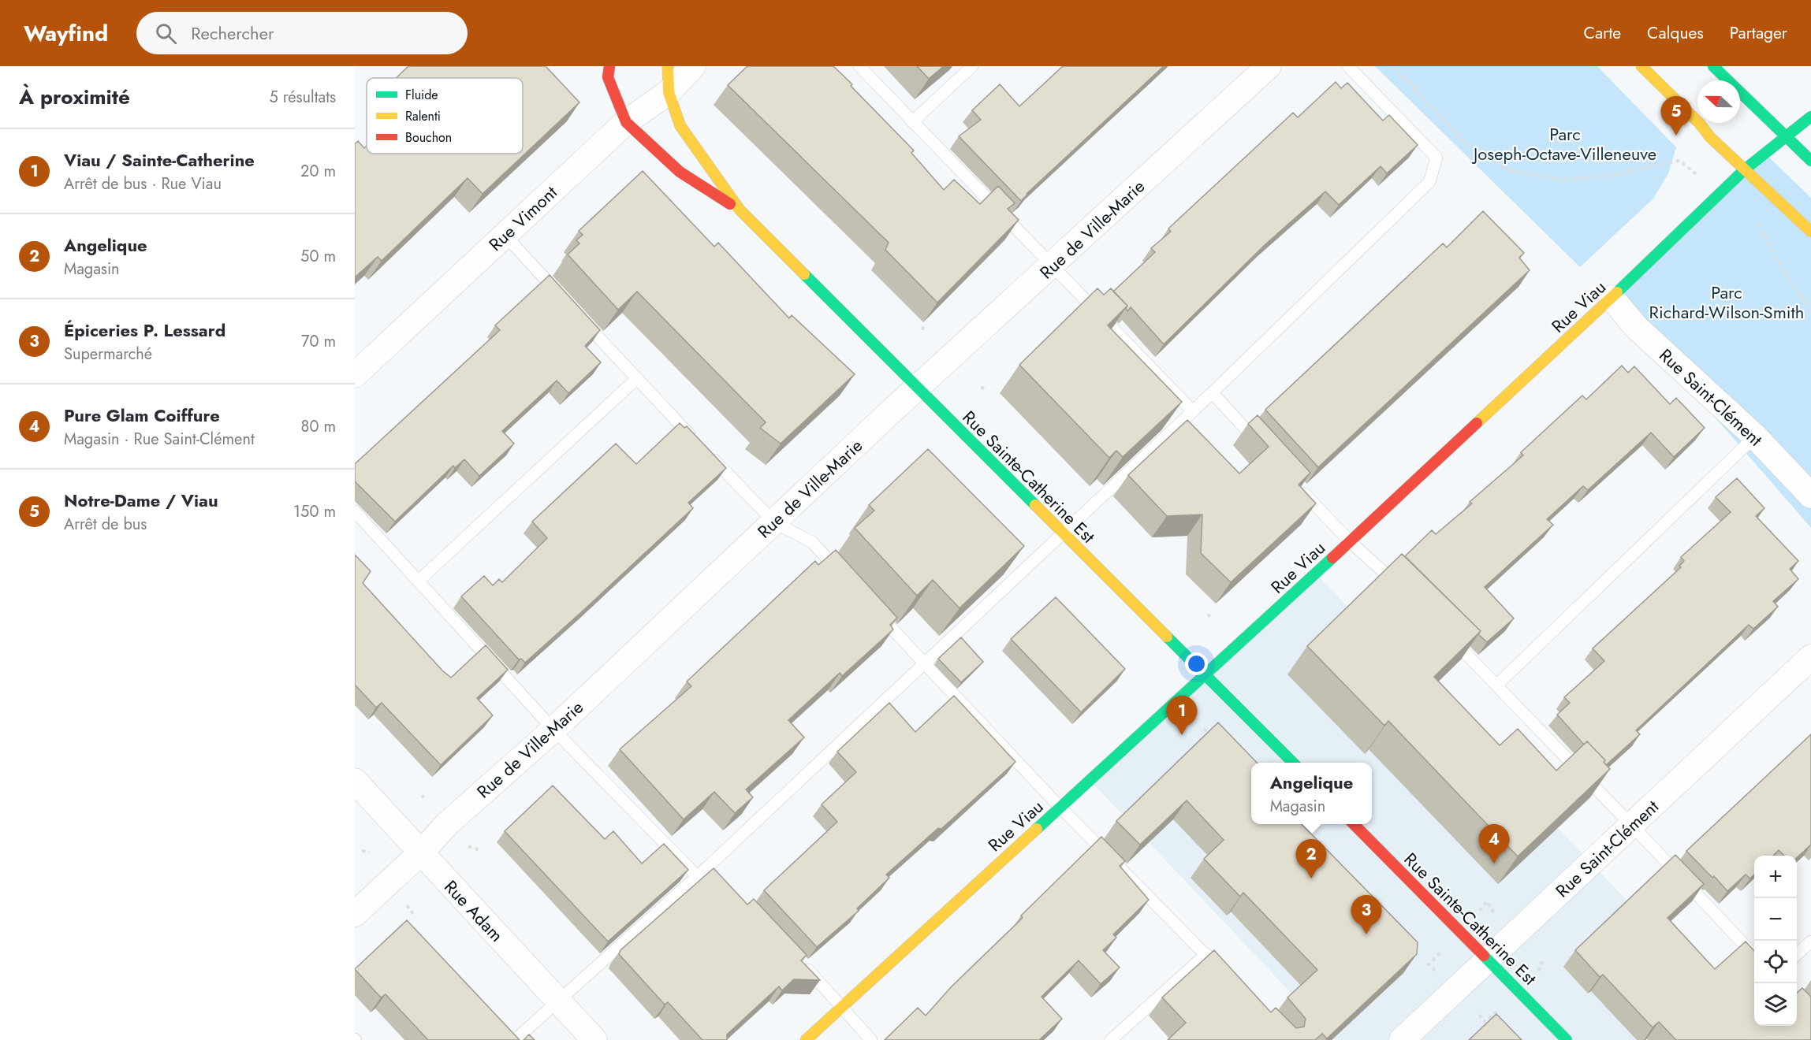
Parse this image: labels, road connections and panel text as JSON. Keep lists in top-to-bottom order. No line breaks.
{"streets":{"main road":["Rue Viau","Rue Sainte-Catherine Est"],"street":["Rue Vimont","Rue de Ville-Marie","Rue Saint-Clément","Rue Adam"]},"crossings":[["Rue Vimont","Rue Sainte-Catherine Est"],["Rue de Ville-Marie","Rue Sainte-Catherine Est"],["Rue de Ville-Marie","Rue Adam"],["Rue Viau","Rue Saint-Clément"],["Rue Viau","Rue Sainte-Catherine Est"],["Rue Saint-Clément","Rue Sainte-Catherine Est"]],"parks":["Parc Joseph-Octave-Villeneuve","Parc Richard-Wilson-Smith"],"legend":["Fluide","Ralenti","Bouchon"],"north":"left","page":{"header":"Wayfind","search":"Rechercher","nav":["Carte","Calques","Partager"],"heading":["À proximité","5 résultats"],"pins":["5","1","4","2","3"],"list":[{"mark":"1","name":"Viau / Sainte-Catherine","note":"Arrêt de bus · Rue Viau","value":"20 m"},{"mark":"2","name":"Angelique","note":"Magasin","value":"50 m"},{"mark":"3","name":"Épiceries P. Lessard","note":"Supermarché","value":"70 m"},{"mark":"4","name":"Pure Glam Coiffure","note":"Magasin · Rue Saint-Clément","value":"80 m"},{"mark":"5","name":"Notre-Dame / Viau","note":"Arrêt de bus","value":"150 m"}],"popup":["Angelique","Magasin"],"map_buttons":["+","−"]}}
